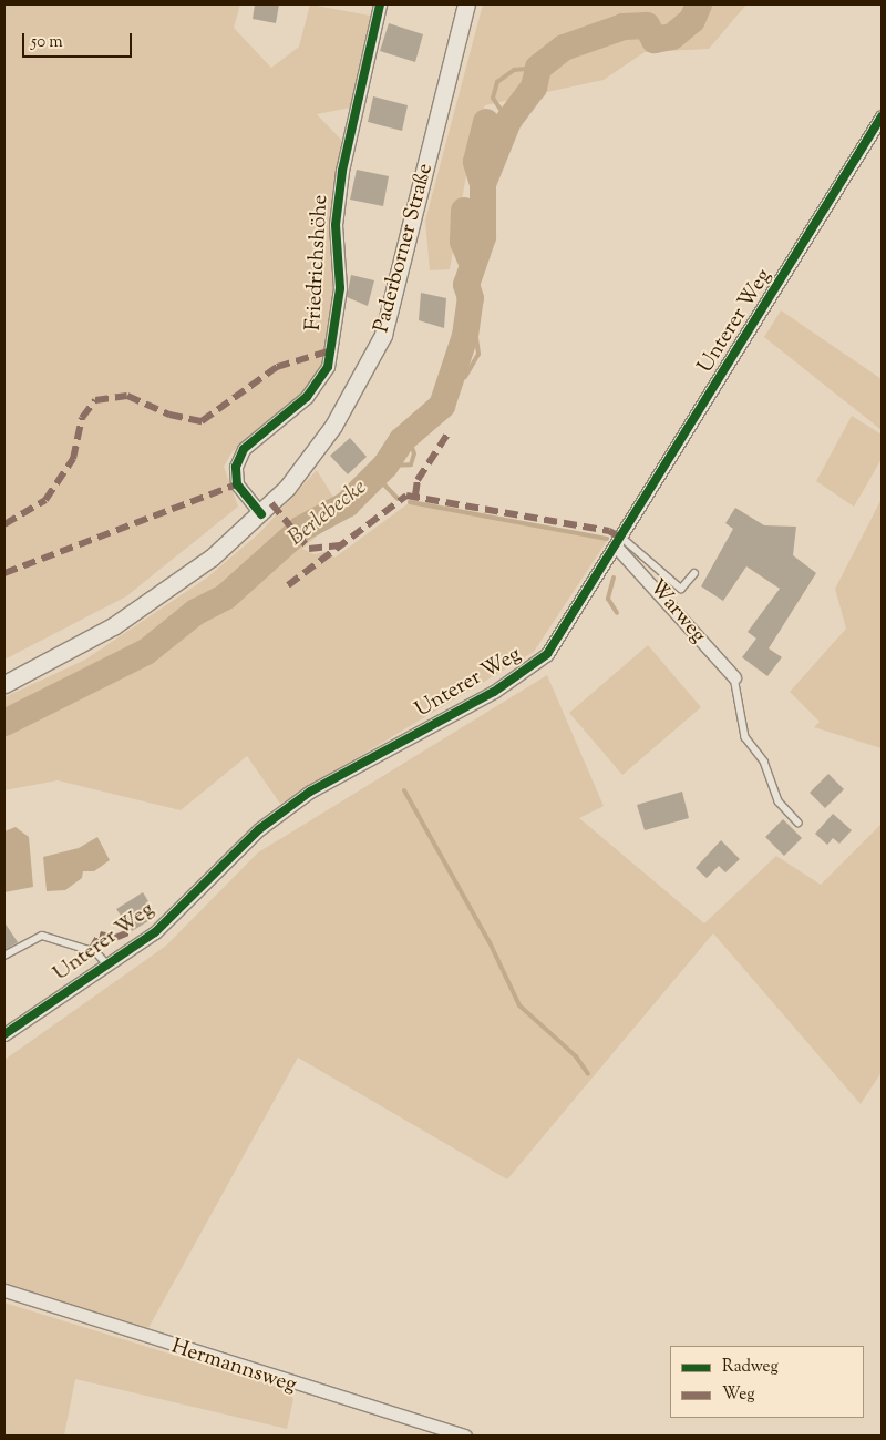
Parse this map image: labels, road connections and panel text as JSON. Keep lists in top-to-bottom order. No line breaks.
{"streets":{"main road":["Paderborner Straße"],"street":["Friedrichshöhe","Unterer Weg","Warweg","Hermannsweg"]},"crossings":[["Paderborner Straße","Friedrichshöhe"],["Unterer Weg","Warweg"]],"water":["Berlebecke"],"legend":["Radweg","Weg"],"scale_bar":"50 m"}
